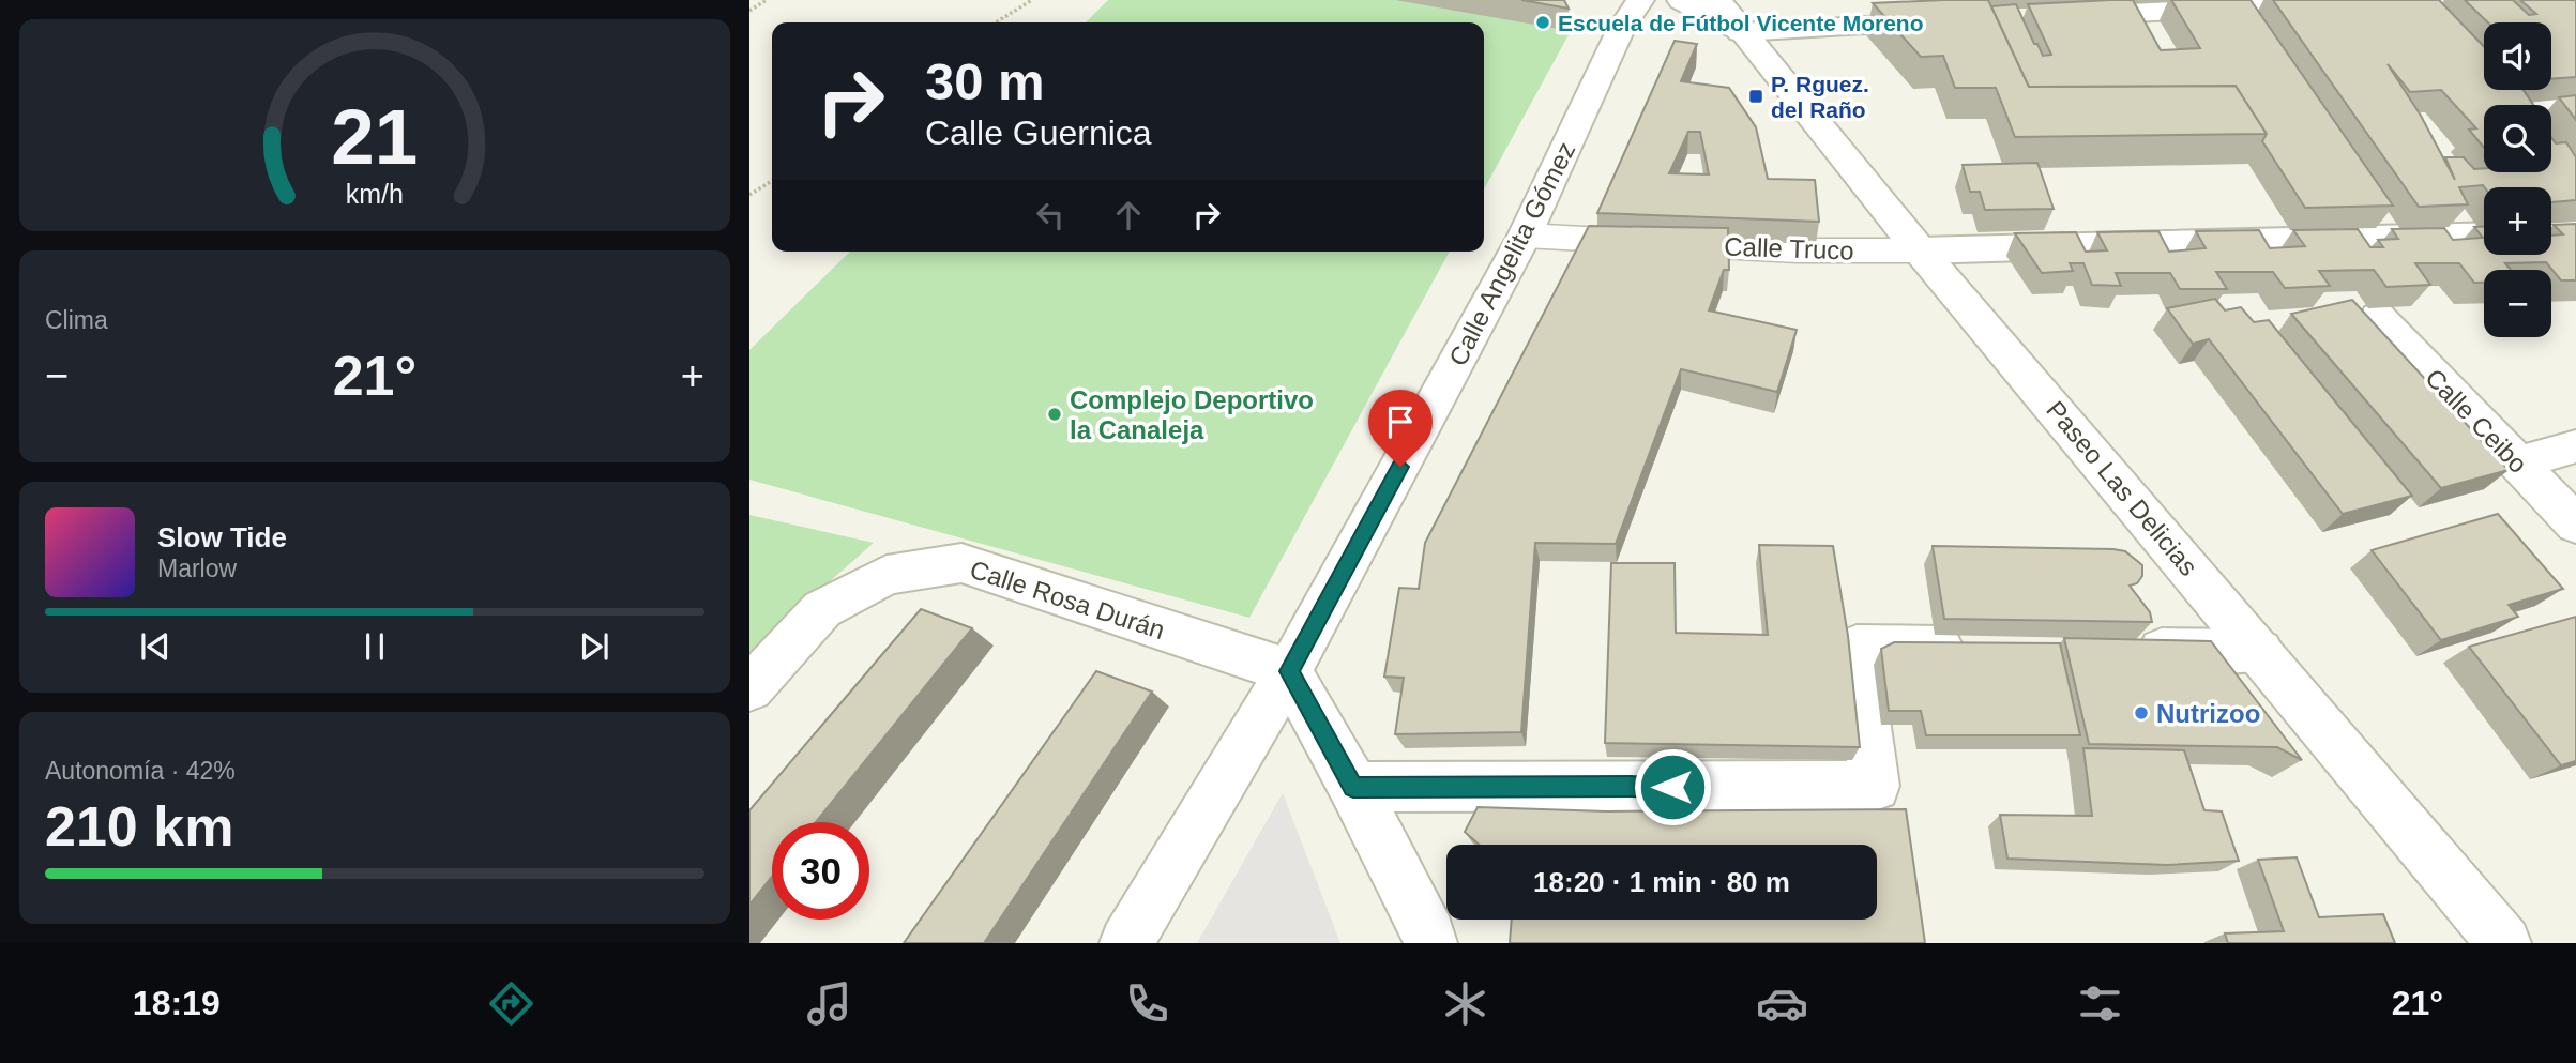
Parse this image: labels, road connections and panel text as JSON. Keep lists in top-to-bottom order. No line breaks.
{"streets":{"street":["Calle Truco","Calle Angelita Gómez","Calle Ceibo","Paseo Las Delicias","Calle Rosa Durán"]},"crossings":[["Calle Truco","Calle Angelita Gómez"],["Calle Truco","Paseo Las Delicias"],["Calle Angelita Gómez","Calle Rosa Durán"]],"places":{"other":["Escuela de Fútbol Vicente Moreno","Complejo Deportivo la Canaleja","Nutrizoo"],"transit":["P. Rguez. del Raño"]},"page":{"map_buttons":["+","−"],"turn":["30 m","Calle Guernica"],"tile":["Clima",["Autonomía · 42%","210 km"]],"heat":["−","21°","+"],"song":["Slow Tide","Marlow"],"limit":"30","trip":"18:20 · 1 min · 80 m","tabs":["18:19","21°"],"gauge":["21","km/h"]}}
